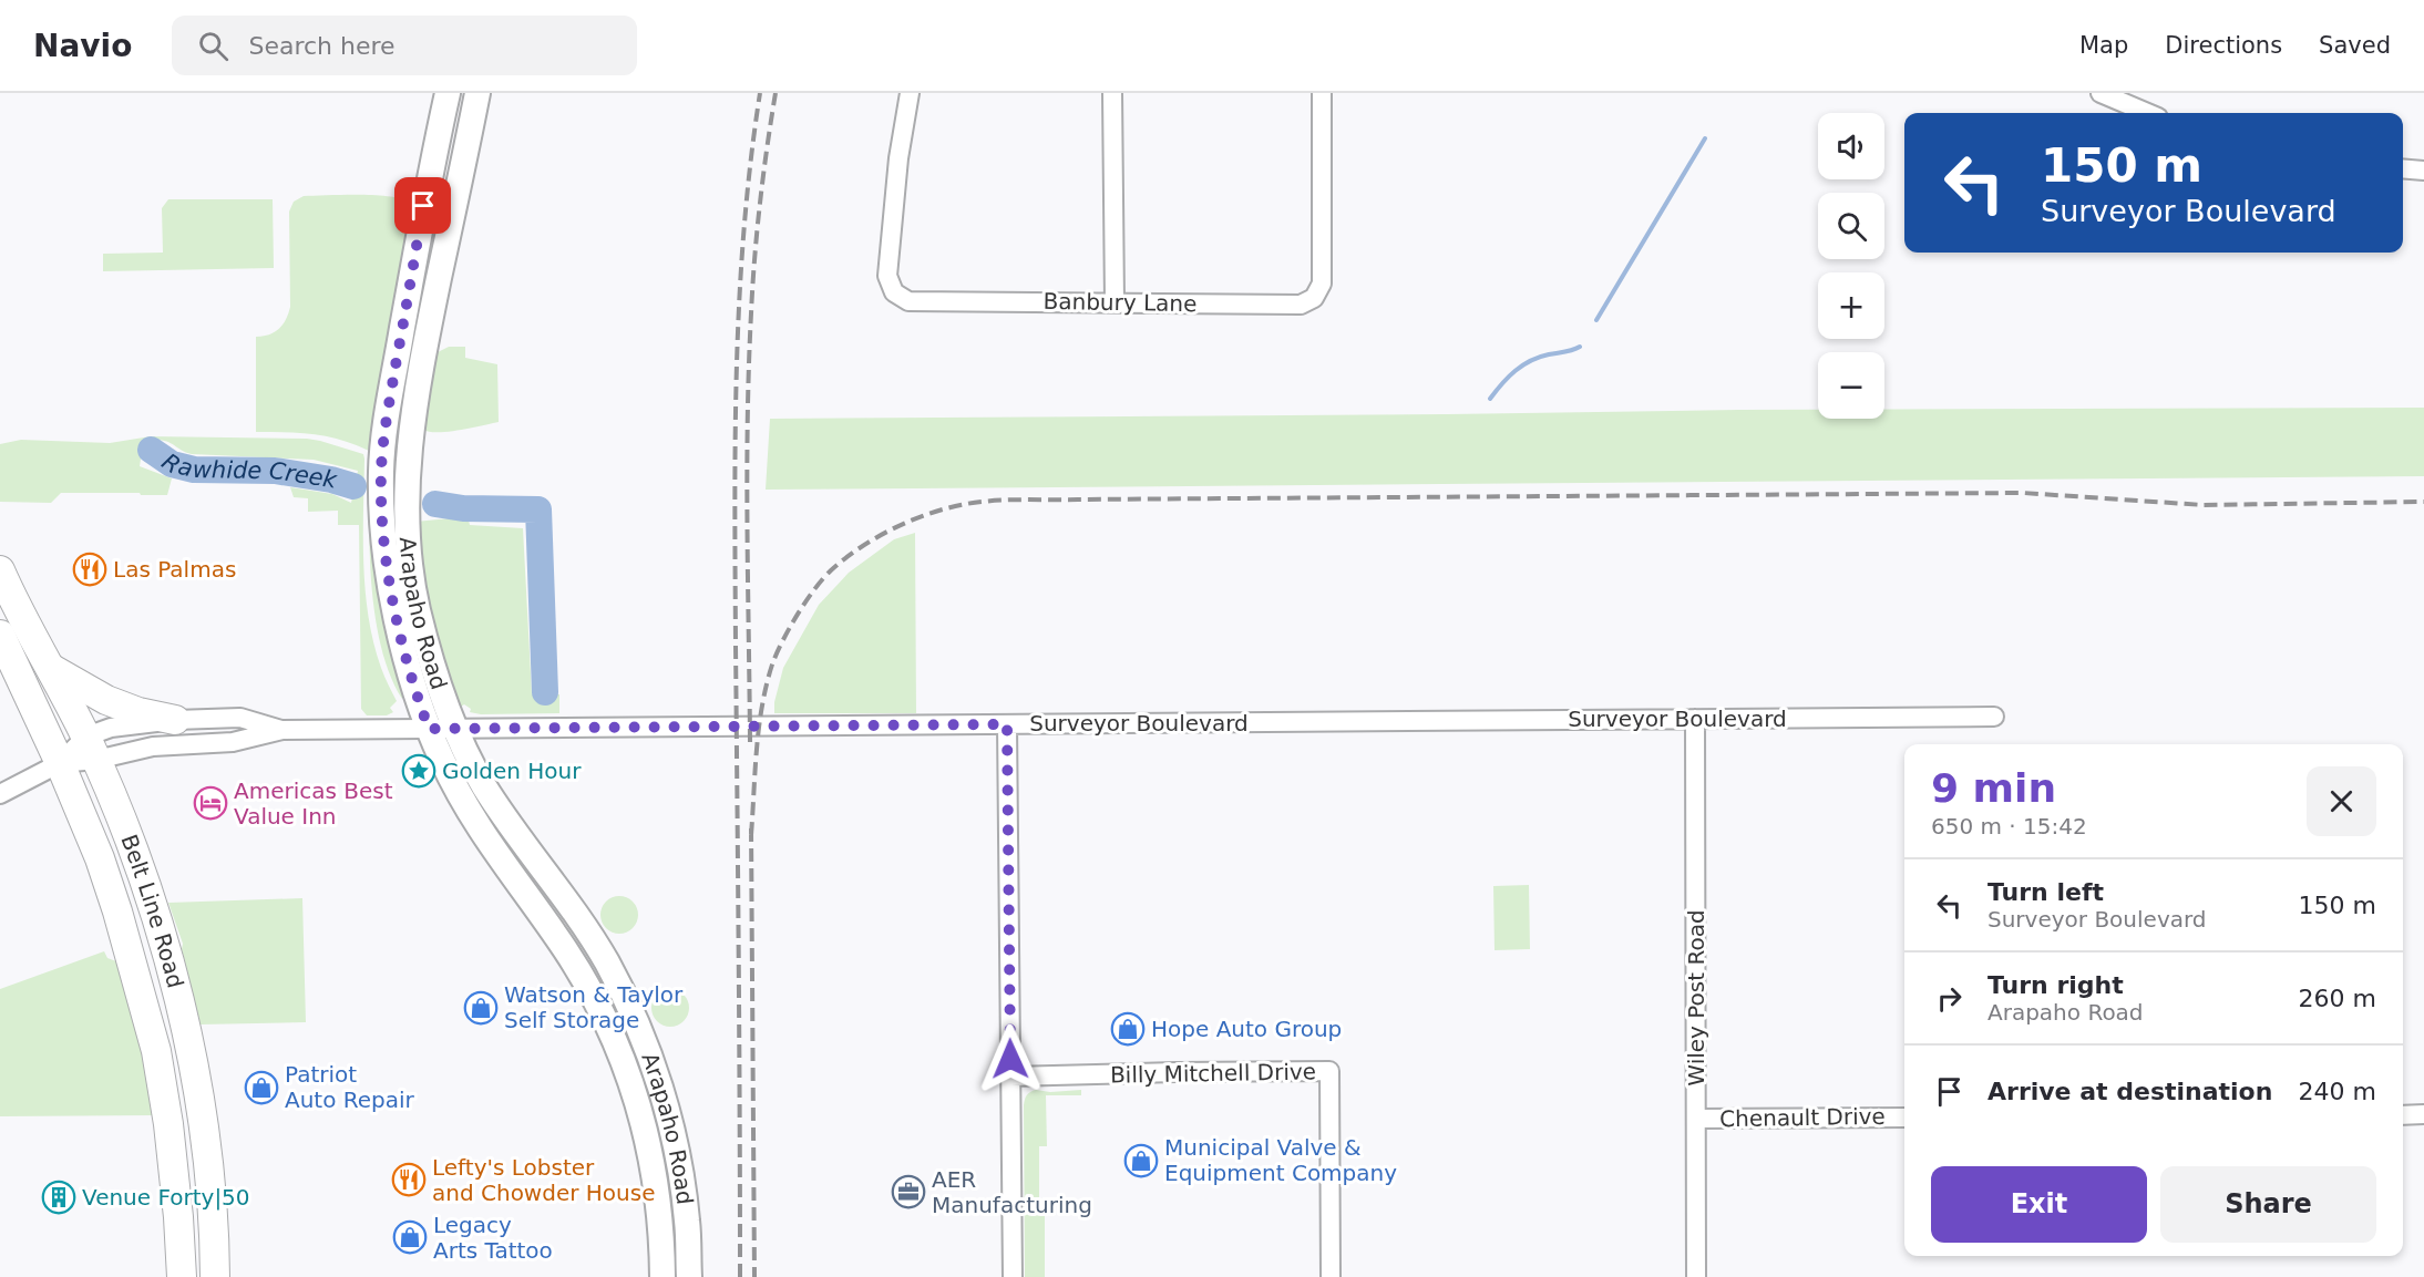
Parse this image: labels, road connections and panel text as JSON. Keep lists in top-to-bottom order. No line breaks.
{"streets":{"main road":["Arapaho Road","Belt Line Road"],"street":["Banbury Lane","Surveyor Boulevard","Wiley Post Road","Billy Mitchell Drive","Chenault Drive"]},"crossings":[["Arapaho Road","Surveyor Boulevard"],["Surveyor Boulevard","Belt Line Road"],["Surveyor Boulevard","Wiley Post Road"],["Wiley Post Road","Chenault Drive"]],"water":["Rawhide Creek"],"places":{"restaurant":["Las Palmas","Lefty's Lobster and Chowder House"],"place":["Golden Hour"],"hotel":["Americas Best Value Inn"],"shop":["Watson & Taylor Self Storage","Hope Auto Group","Patriot Auto Repair","Municipal Valve & Equipment Company","Legacy Arts Tattoo"],"office":["AER Manufacturing"],"building":["Venue Forty|50"]},"page":{"header":"Navio","search":"Search here","nav":["Map","Directions","Saved"],"map_buttons":["+","−"],"turn":["150 m","Surveyor Boulevard"],"heading":["9 min","650 m · 15:42"],"list":[{"name":"Turn left","note":"Surveyor Boulevard","value":"150 m"},{"name":"Turn right","note":"Arapaho Road","value":"260 m"},{"name":"Arrive at destination","value":"240 m"}],"buttons":["Exit","Share"]}}
